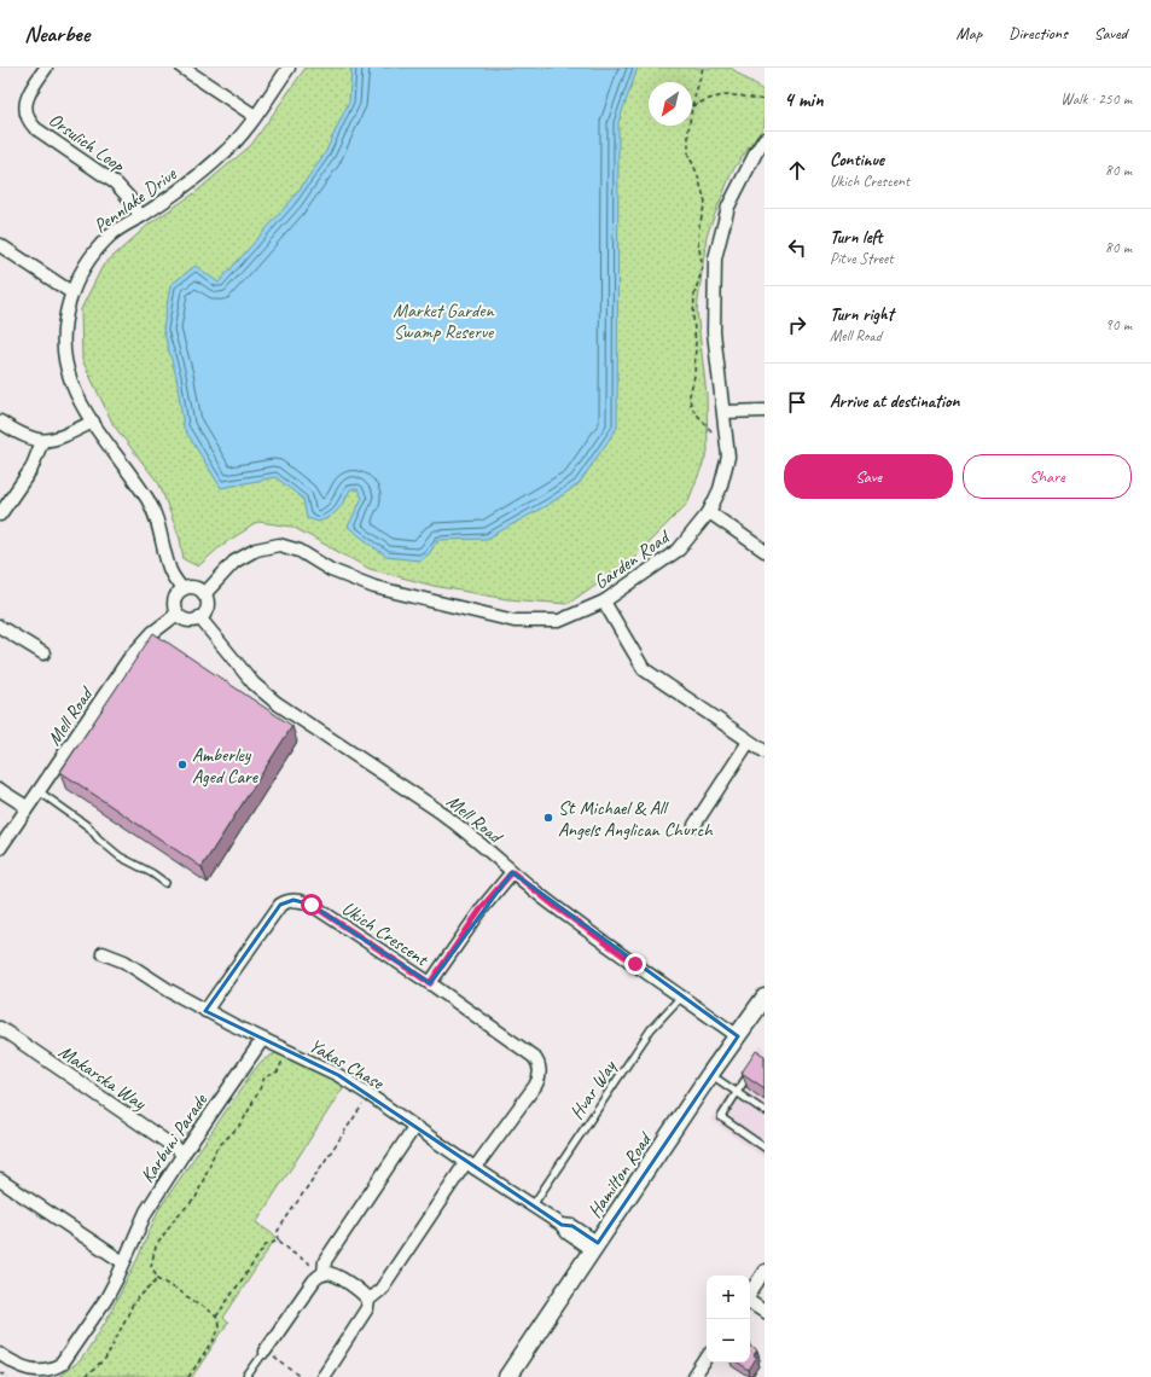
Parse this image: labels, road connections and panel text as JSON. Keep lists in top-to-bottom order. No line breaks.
{"streets":{"main road":["Hamilton Road"],"street":["Orsulich Loop","Pennlake Drive","Garden Road","Mell Road","Ukich Crescent","Yakas Chase","Makarska Way","Karbuni Parade"],"lane":["Hvar Way"]},"crossings":[["Orsulich Loop","Pennlake Drive"],["Pennlake Drive","Garden Road"],["Pennlake Drive","Mell Road"],["Garden Road","Mell Road"],["Mell Road","Hvar Way"],["Mell Road","Hamilton Road"],["Ukich Crescent","Yakas Chase"],["Yakas Chase","Hvar Way"],["Yakas Chase","Karbuni Parade"],["Yakas Chase","Hamilton Road"],["Makarska Way","Karbuni Parade"]],"parks":["Market Garden Swamp Reserve"],"places":["Amberley Aged Care","St Michael & All Angels Anglican Church"],"north":"bottom left","page":{"header":"Nearbee","nav":["Map","Directions","Saved"],"heading":["4 min","Walk · 250 m"],"list":[["Continue","Ukich Crescent","80 m"],["Turn left","Pitve Street","80 m"],["Turn right","Mell Road","90 m"],"Arrive at destination"],"buttons":["Save","Share"],"map_buttons":["+","−"]}}
